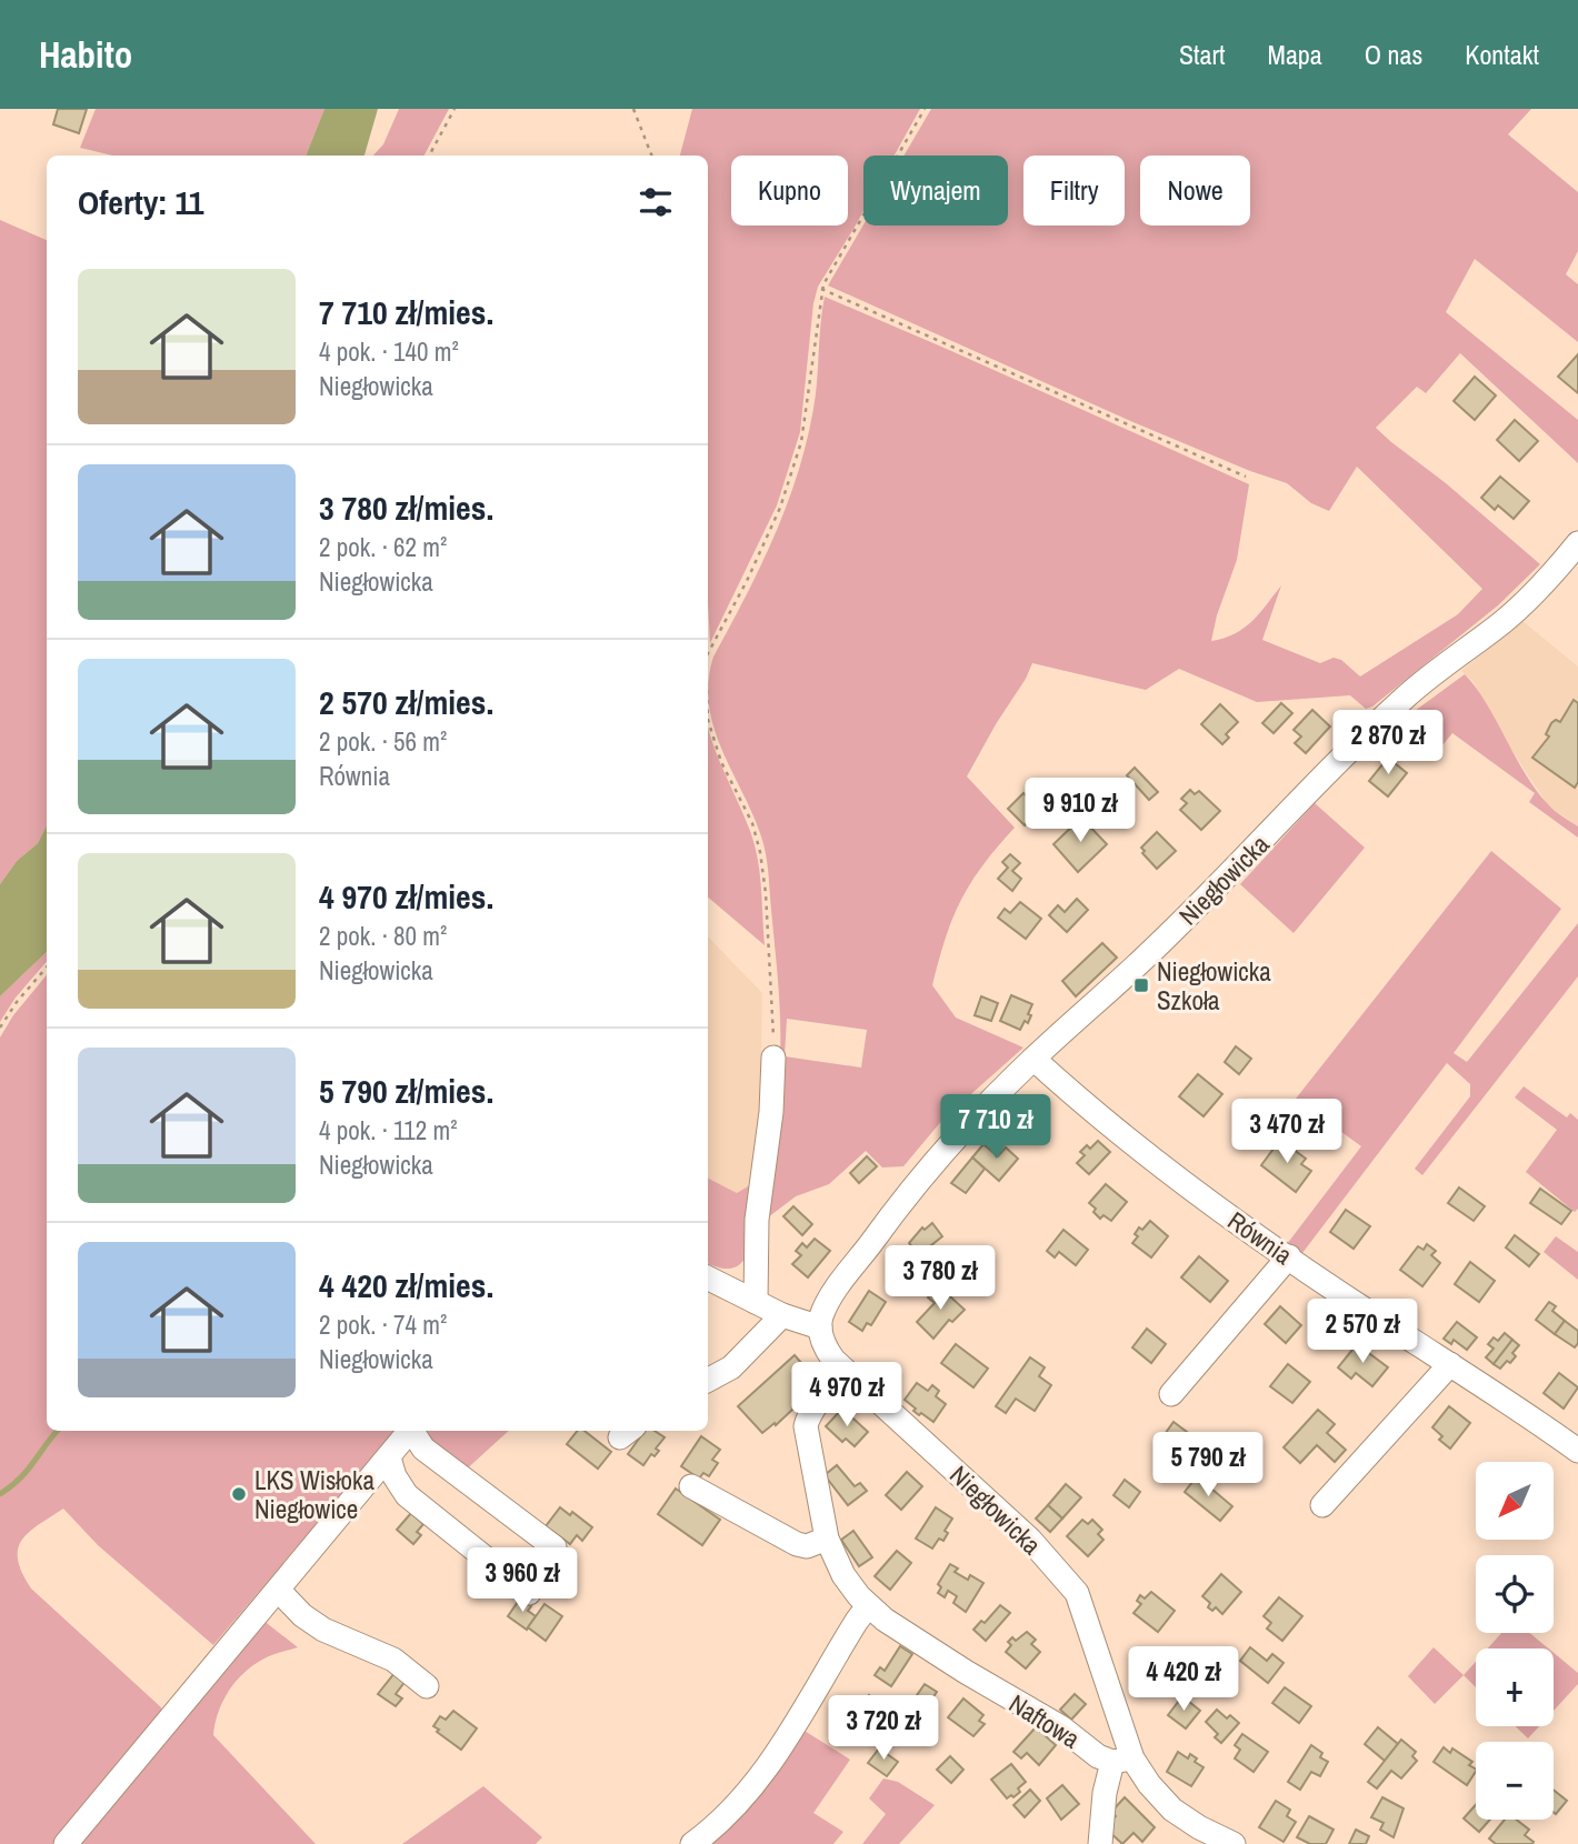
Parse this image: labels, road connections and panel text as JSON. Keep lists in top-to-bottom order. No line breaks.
{"streets":{"street":["Niegłowicka","Równia","Naftowa"]},"crossings":[["Niegłowicka","Równia"],["Niegłowicka","Naftowa"]],"places":{"transit":["Niegłowicka Szkoła"],"other":["LKS Wisłoka Niegłowice"]},"north":"bottom left","page":{"header":"Habito","nav":["Start","Mapa","O nas","Kontakt"],"chip":["Kupno","Wynajem","Filtry","Nowe"],"heading":"Oferty: 11","list":[{"name":"7 710 zł/mies.","note":"4 pok. · 140 m² · Niegłowicka"},{"name":"3 780 zł/mies.","note":"2 pok. · 62 m² · Niegłowicka"},{"name":"2 570 zł/mies.","note":"2 pok. · 56 m² · Równia"},{"name":"4 970 zł/mies.","note":"2 pok. · 80 m² · Niegłowicka"},{"name":"5 790 zł/mies.","note":"4 pok. · 112 m² · Niegłowicka"},{"name":"4 420 zł/mies.","note":"2 pok. · 74 m² · Niegłowicka"}],"price":["2 870 zł","9 910 zł","7 710 zł","3 470 zł","3 780 zł","2 570 zł","4 970 zł","5 790 zł","3 960 zł","4 420 zł","3 720 zł"],"map_buttons":["+","−"]}}
